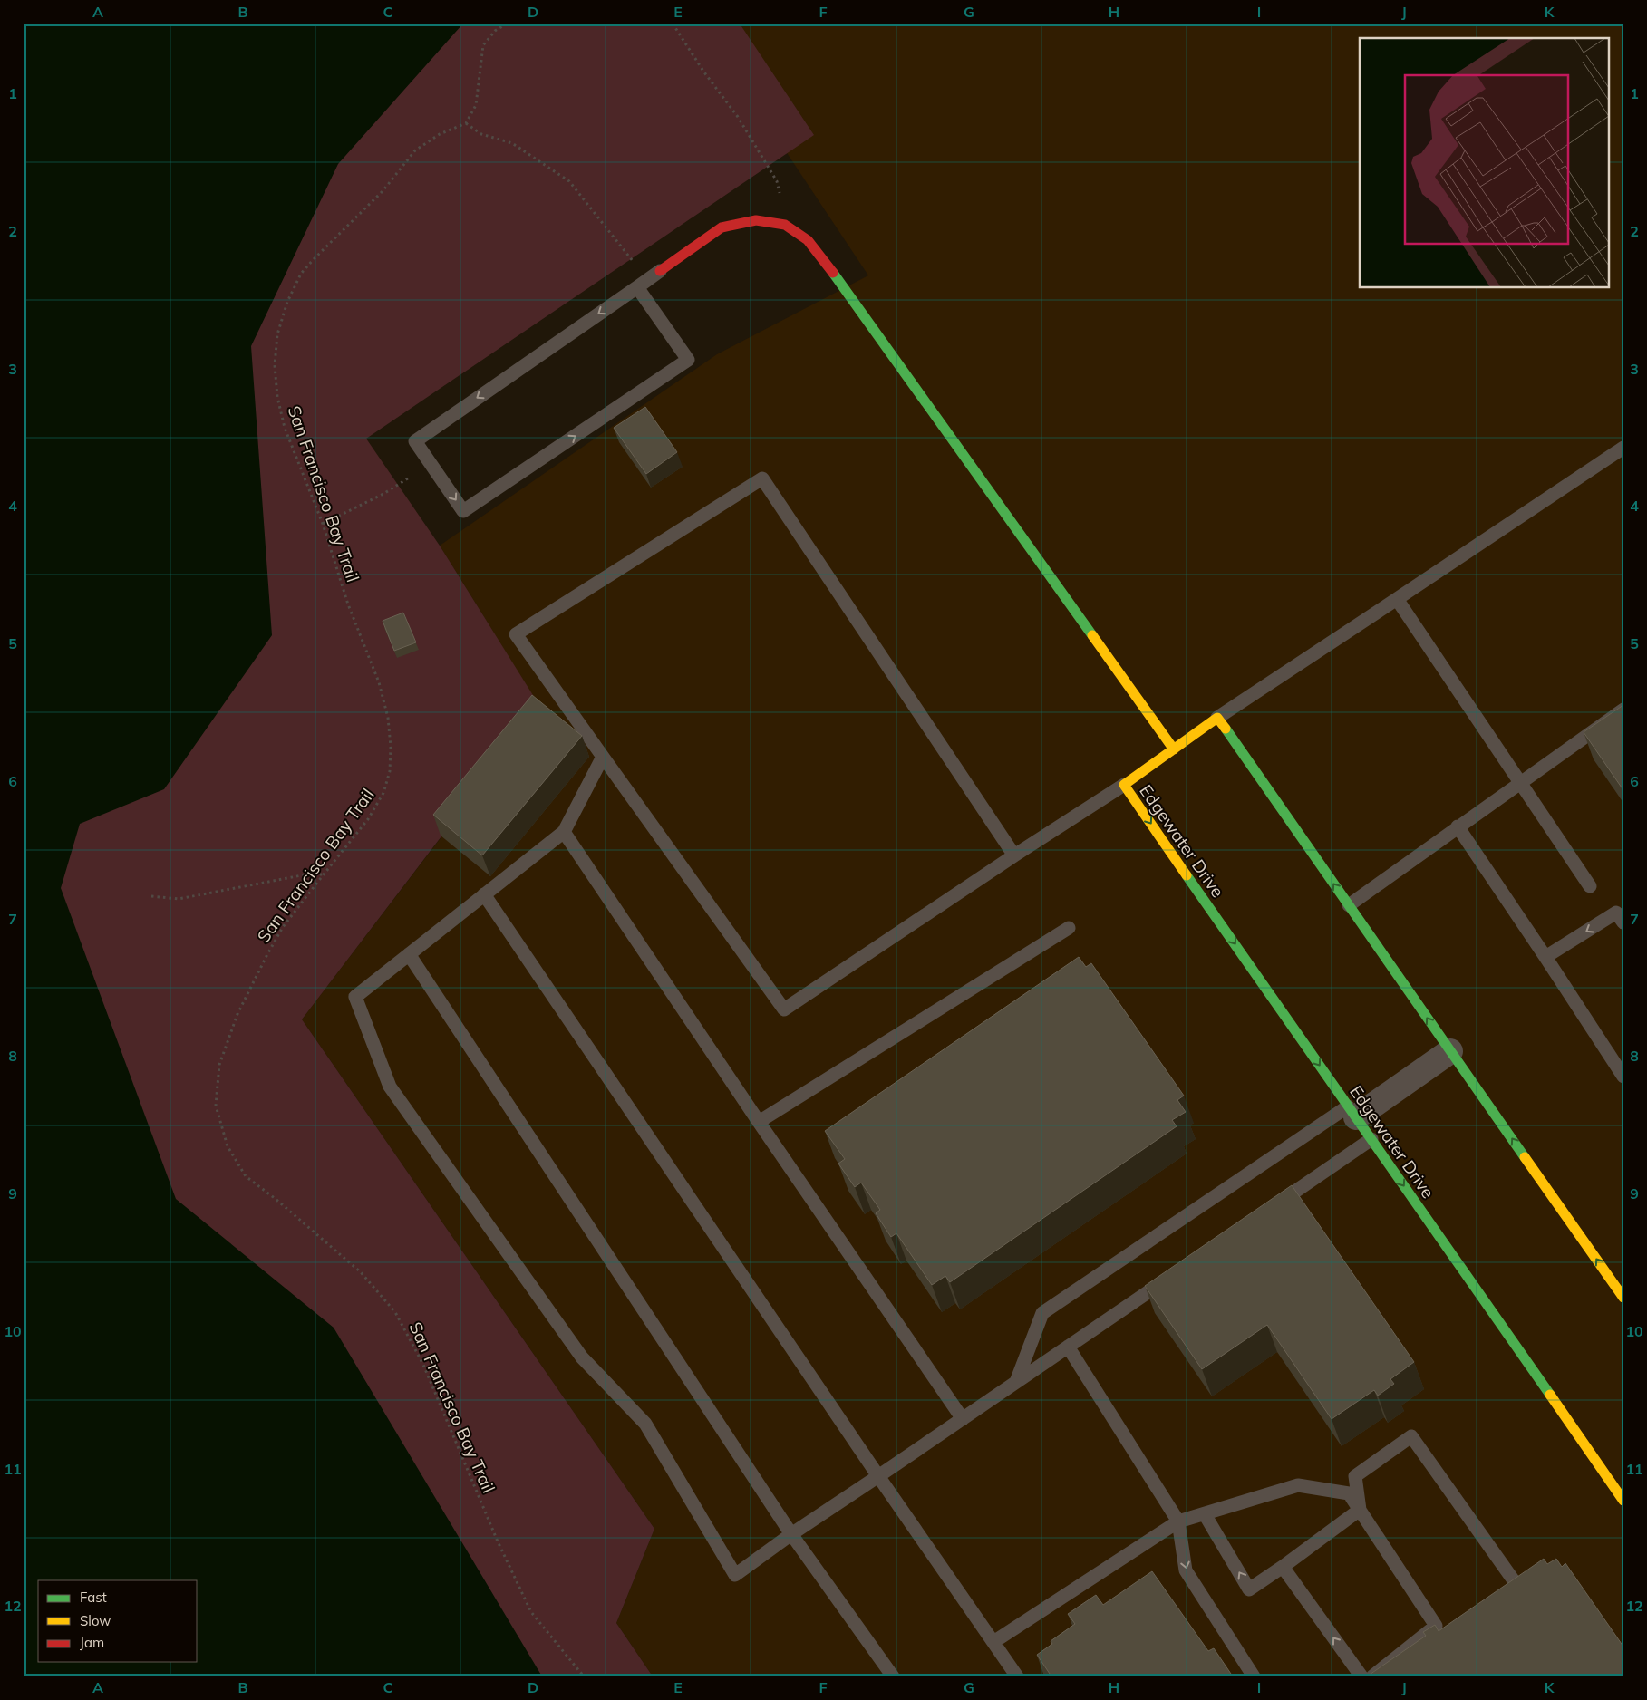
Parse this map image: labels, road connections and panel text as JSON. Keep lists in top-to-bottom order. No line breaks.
{"streets":{"street":["Edgewater Drive"],"path":["San Francisco Bay Trail"]},"one_way":["Edgewater Drive"],"legend":["Fast","Slow","Jam"],"grid":{"columns":["A","B","C","D","E","F","G","H","I","J","K"],"rows":["1","2","3","4","5","6","7","8","9","10","11","12"]}}
